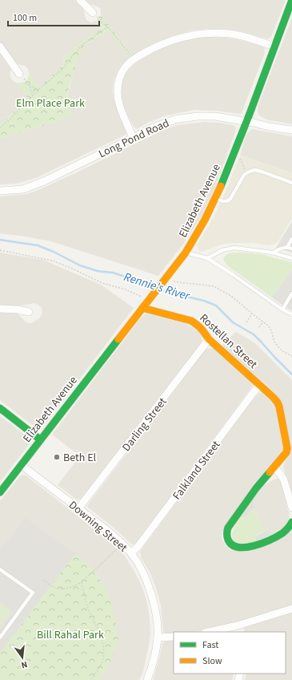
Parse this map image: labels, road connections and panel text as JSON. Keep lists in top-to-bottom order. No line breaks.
{"streets":{"main road":["Elizabeth Avenue","Rostellan Street"],"street":["Long Pond Road","Darling Street","Falkland Street","Downing Street"]},"crossings":[["Long Pond Road","Elizabeth Avenue"],["Elizabeth Avenue","Rostellan Street"],["Elizabeth Avenue","Downing Street"],["Rostellan Street","Darling Street"],["Rostellan Street","Falkland Street"],["Darling Street","Downing Street"],["Falkland Street","Downing Street"]],"water":["Rennie's River"],"parks":["Elm Place Park","Bill Rahal Park"],"places":["Beth El"],"legend":["Fast","Slow"],"scale_bar":"100 m","north":"bottom"}
